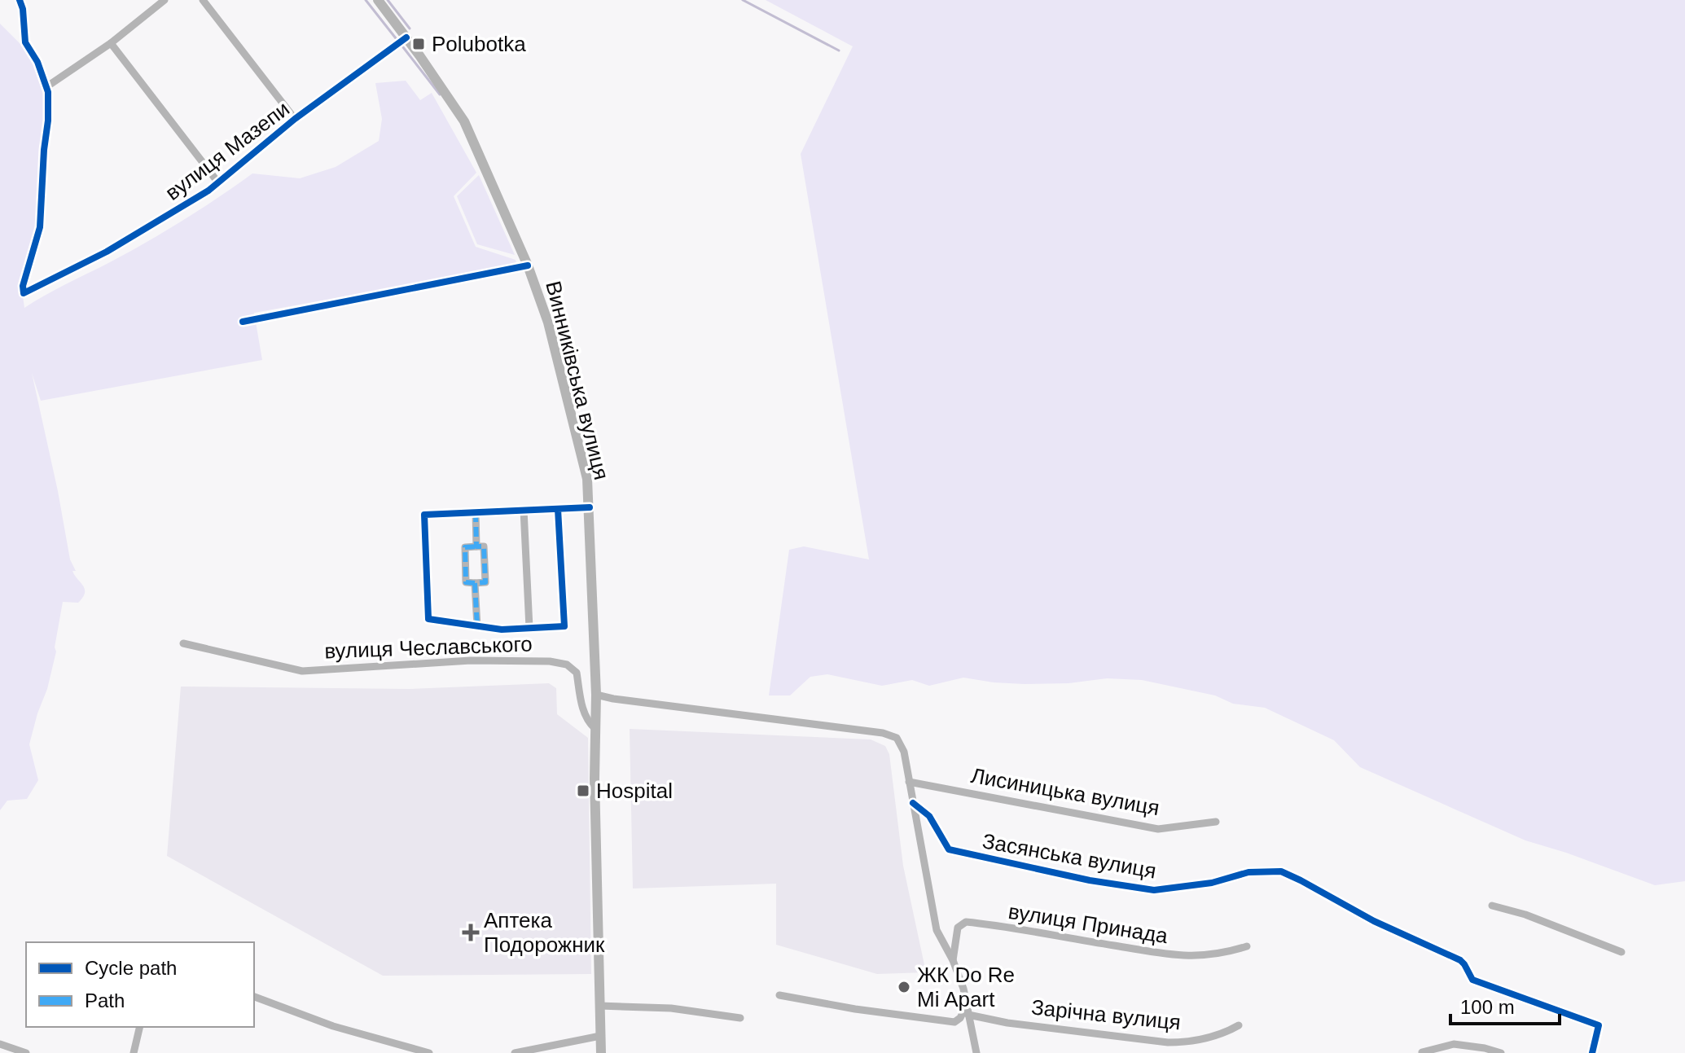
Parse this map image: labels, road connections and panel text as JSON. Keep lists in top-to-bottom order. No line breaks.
{"streets":{"main road":["Винниківська вулиця"],"street":["вулиця Мазепи","вулиця Чеславського","Лисиницька вулиця","Засянська вулиця","вулиця Принада","Зарічна вулиця"]},"crossings":[["вулиця Мазепи","Винниківська вулиця"],["Винниківська вулиця","вулиця Чеславського"]],"places":{"transit":["Polubotka","Hospital"],"health":["Аптека Подорожник"],"other":["ЖК Do Re Mi Apart"]},"legend":["Cycle path","Path"],"scale_bar":"100 m"}
